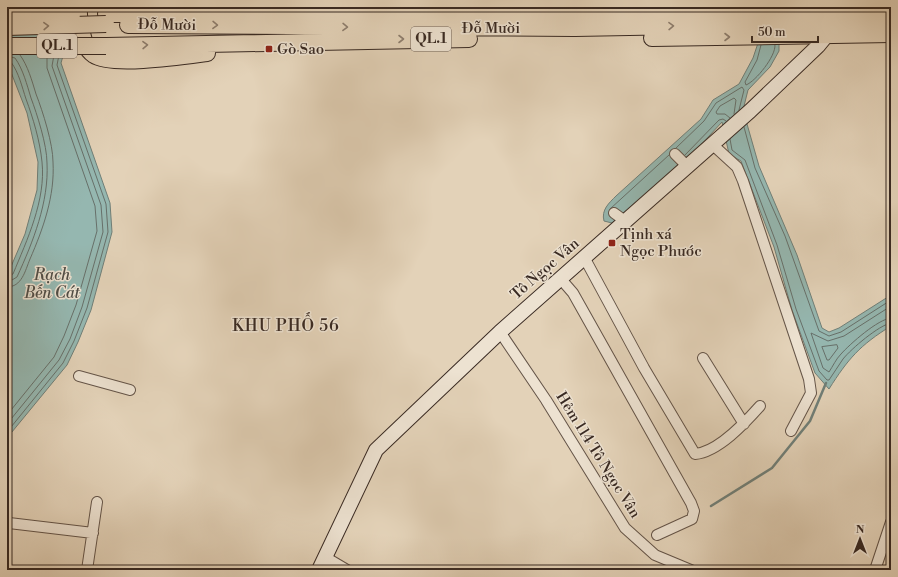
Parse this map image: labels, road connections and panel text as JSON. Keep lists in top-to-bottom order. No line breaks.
{"streets":{"highway":["Đỗ Mười","QL.1"],"main road":["Tô Ngọc Vân"],"street":["Hẻm 114 Tô Ngọc Vân"]},"crossings":[["Đỗ Mười","QL.1"],["QL.1","Tô Ngọc Vân"],["Tô Ngọc Vân","Hẻm 114 Tô Ngọc Vân"]],"districts":["KHU PHỐ 56"],"water":["Rạch Bến Cát"],"places":{"transit":["Gò Sao","Tịnh xá Ngọc Phước"]},"scale_bar":"50 m","north":"top"}
